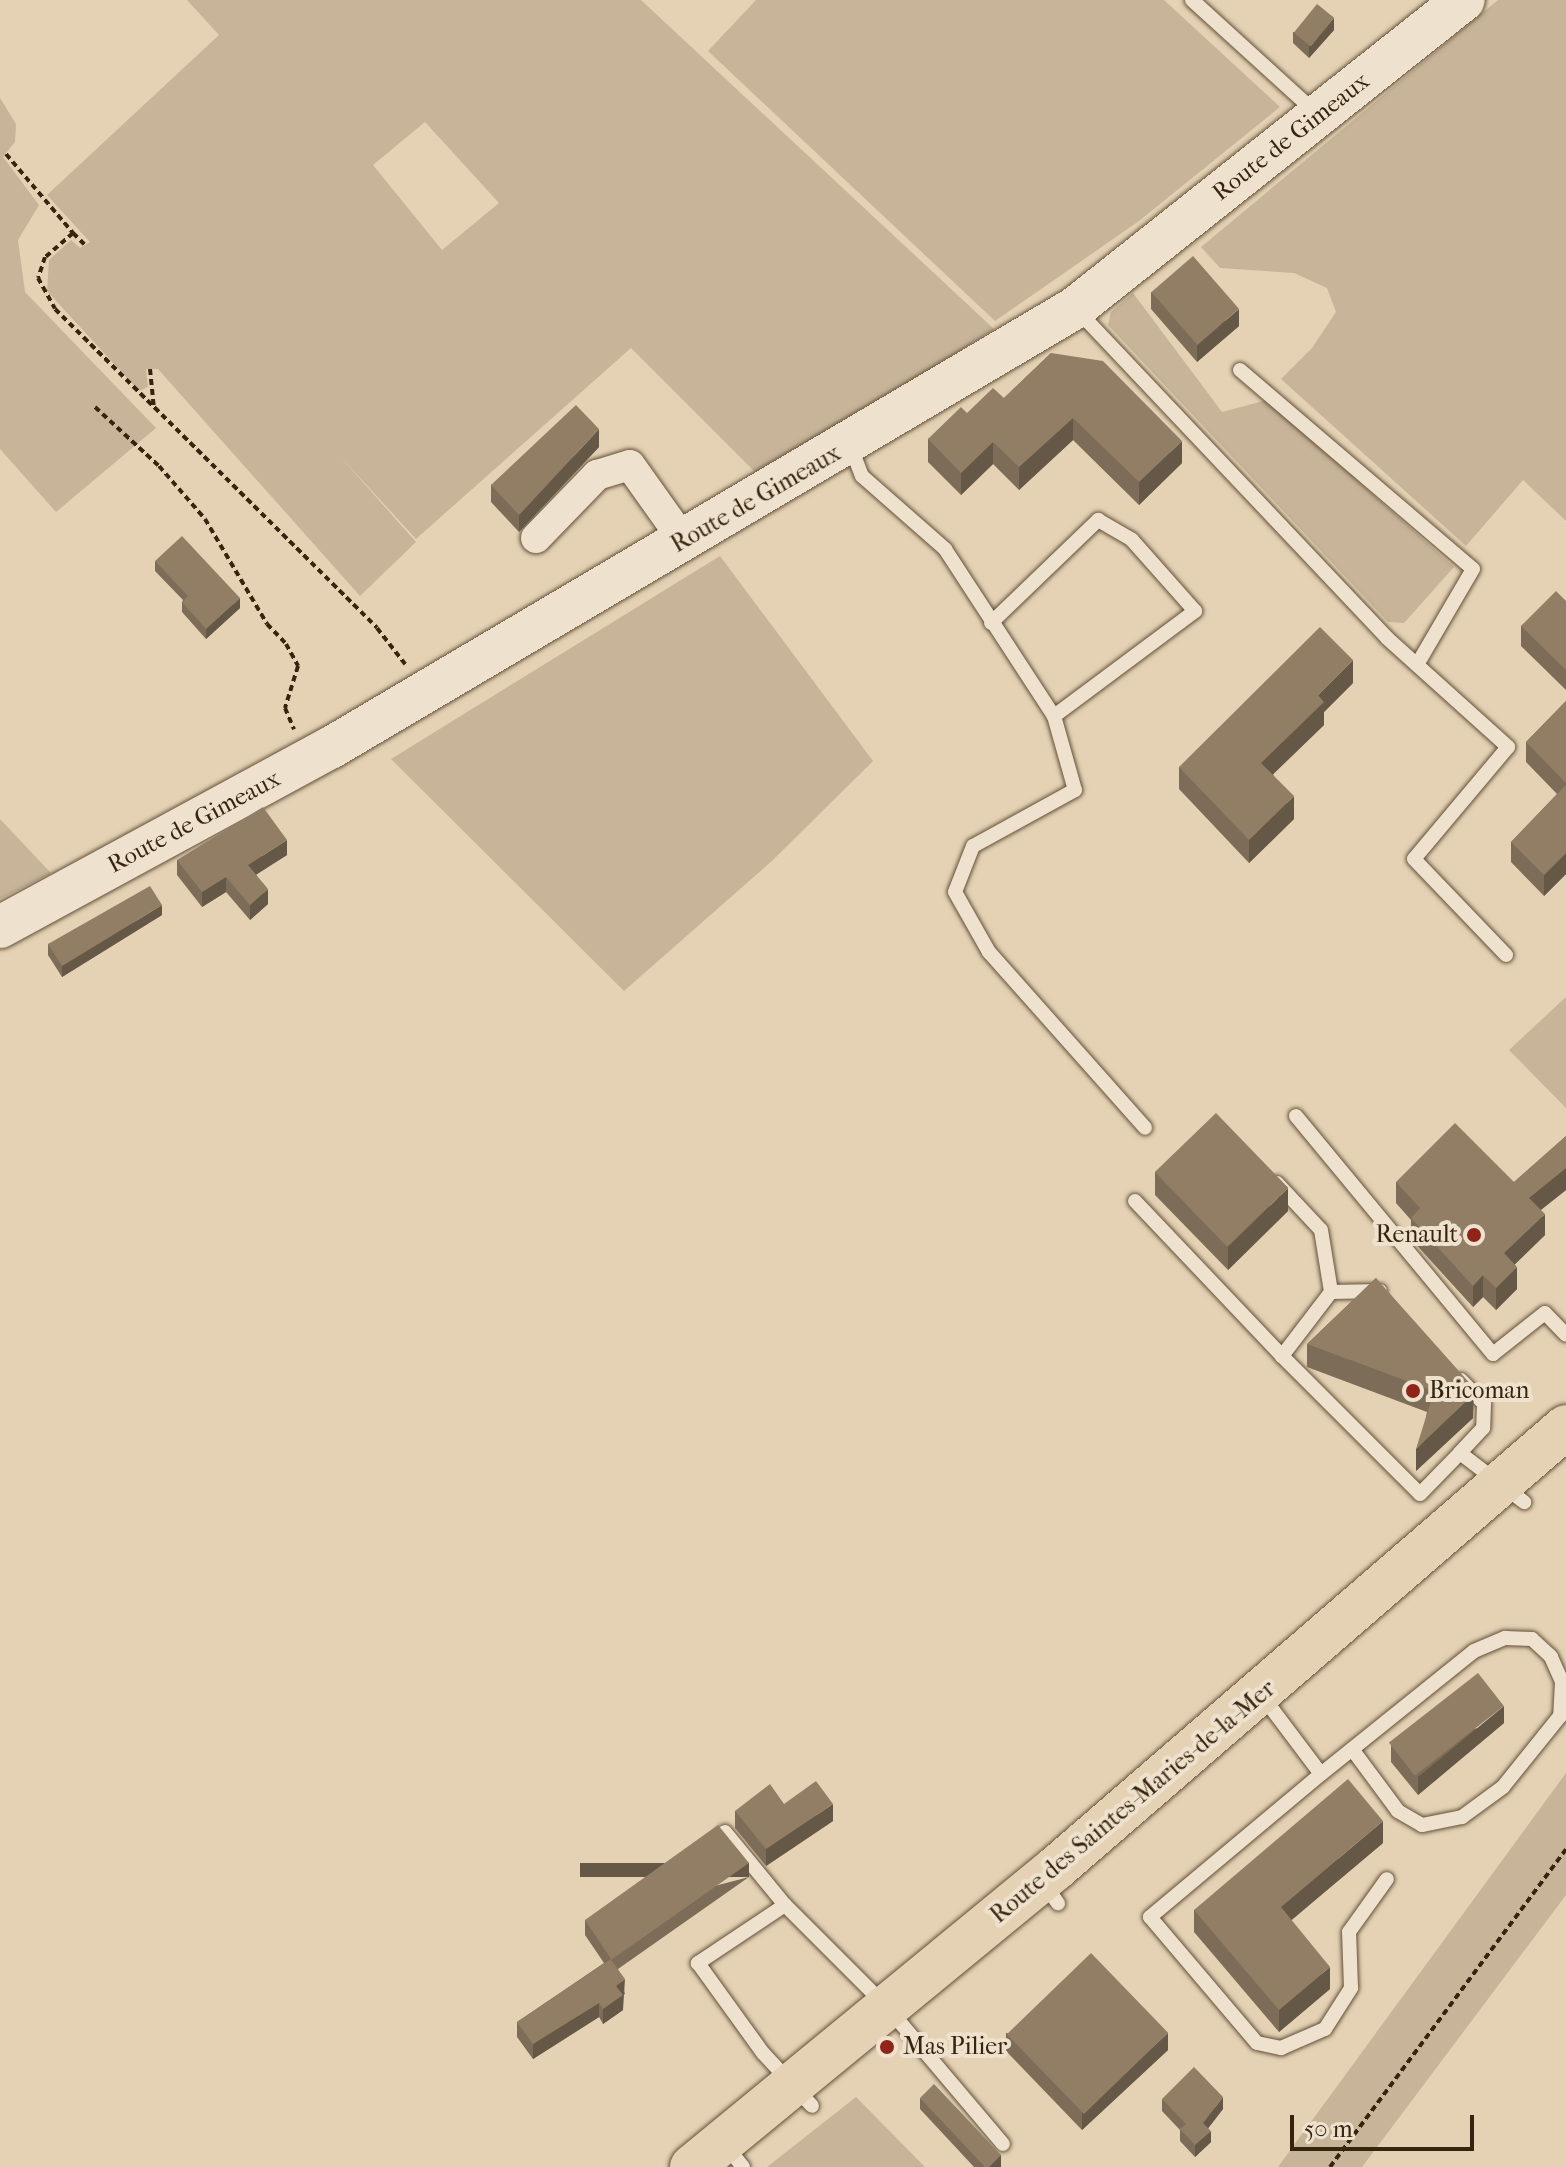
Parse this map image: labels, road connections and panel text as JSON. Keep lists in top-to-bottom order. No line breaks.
{"streets":{"main road":["Route des Saintes-Maries-de-la-Mer"],"street":["Route de Gimeaux"]},"places":["Renault","Bricoman","Mas Pilier"],"scale_bar":"50 m"}
